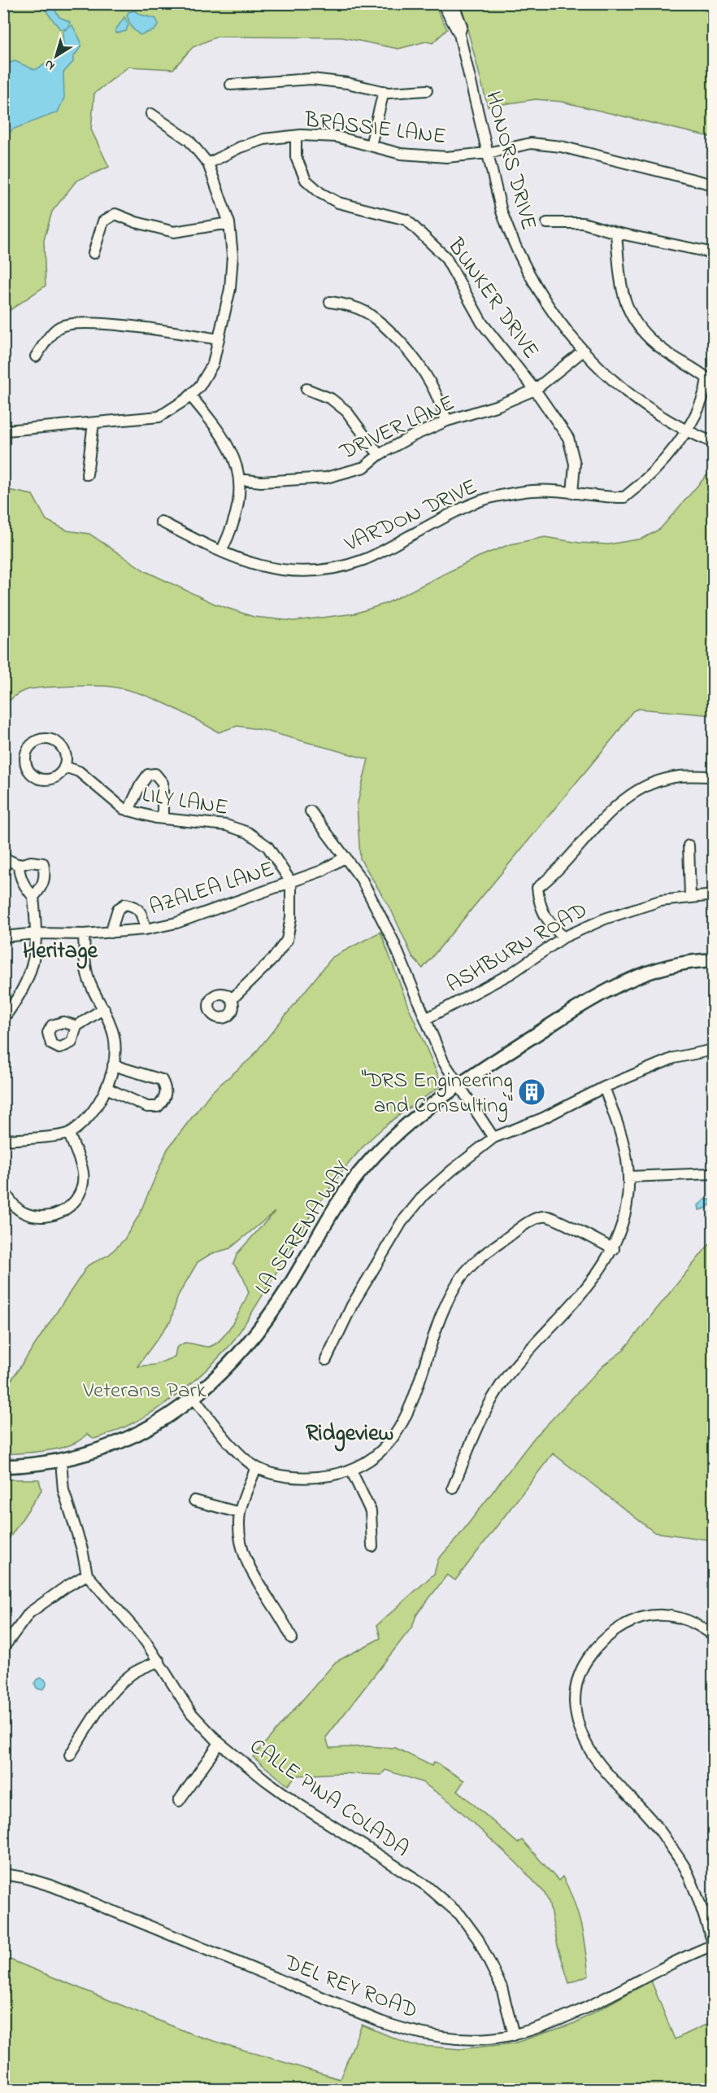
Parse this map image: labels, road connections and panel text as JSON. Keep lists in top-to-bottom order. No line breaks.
{"streets":{"main road":["LA SERENA WAY"],"street":["BRASSIE LANE","HONORS DRIVE","BUNKER DRIVE","DRIVER LANE","VARDON DRIVE","LILY LANE","AZALEA LANE","ASHBURN ROAD","CALLE PINA COLADA","DEL REY ROAD"]},"crossings":[["BRASSIE LANE","HONORS DRIVE"],["BRASSIE LANE","BUNKER DRIVE"],["HONORS DRIVE","DRIVER LANE"],["HONORS DRIVE","VARDON DRIVE"],["BUNKER DRIVE","DRIVER LANE"],["BUNKER DRIVE","VARDON DRIVE"],["LILY LANE","AZALEA LANE"],["CALLE PINA COLADA","DEL REY ROAD"]],"districts":["Heritage","Ridgeview"],"parks":["Veterans Park"],"places":{"building":["\"DRS Engineering and Consulting\""]},"north":"bottom left"}
